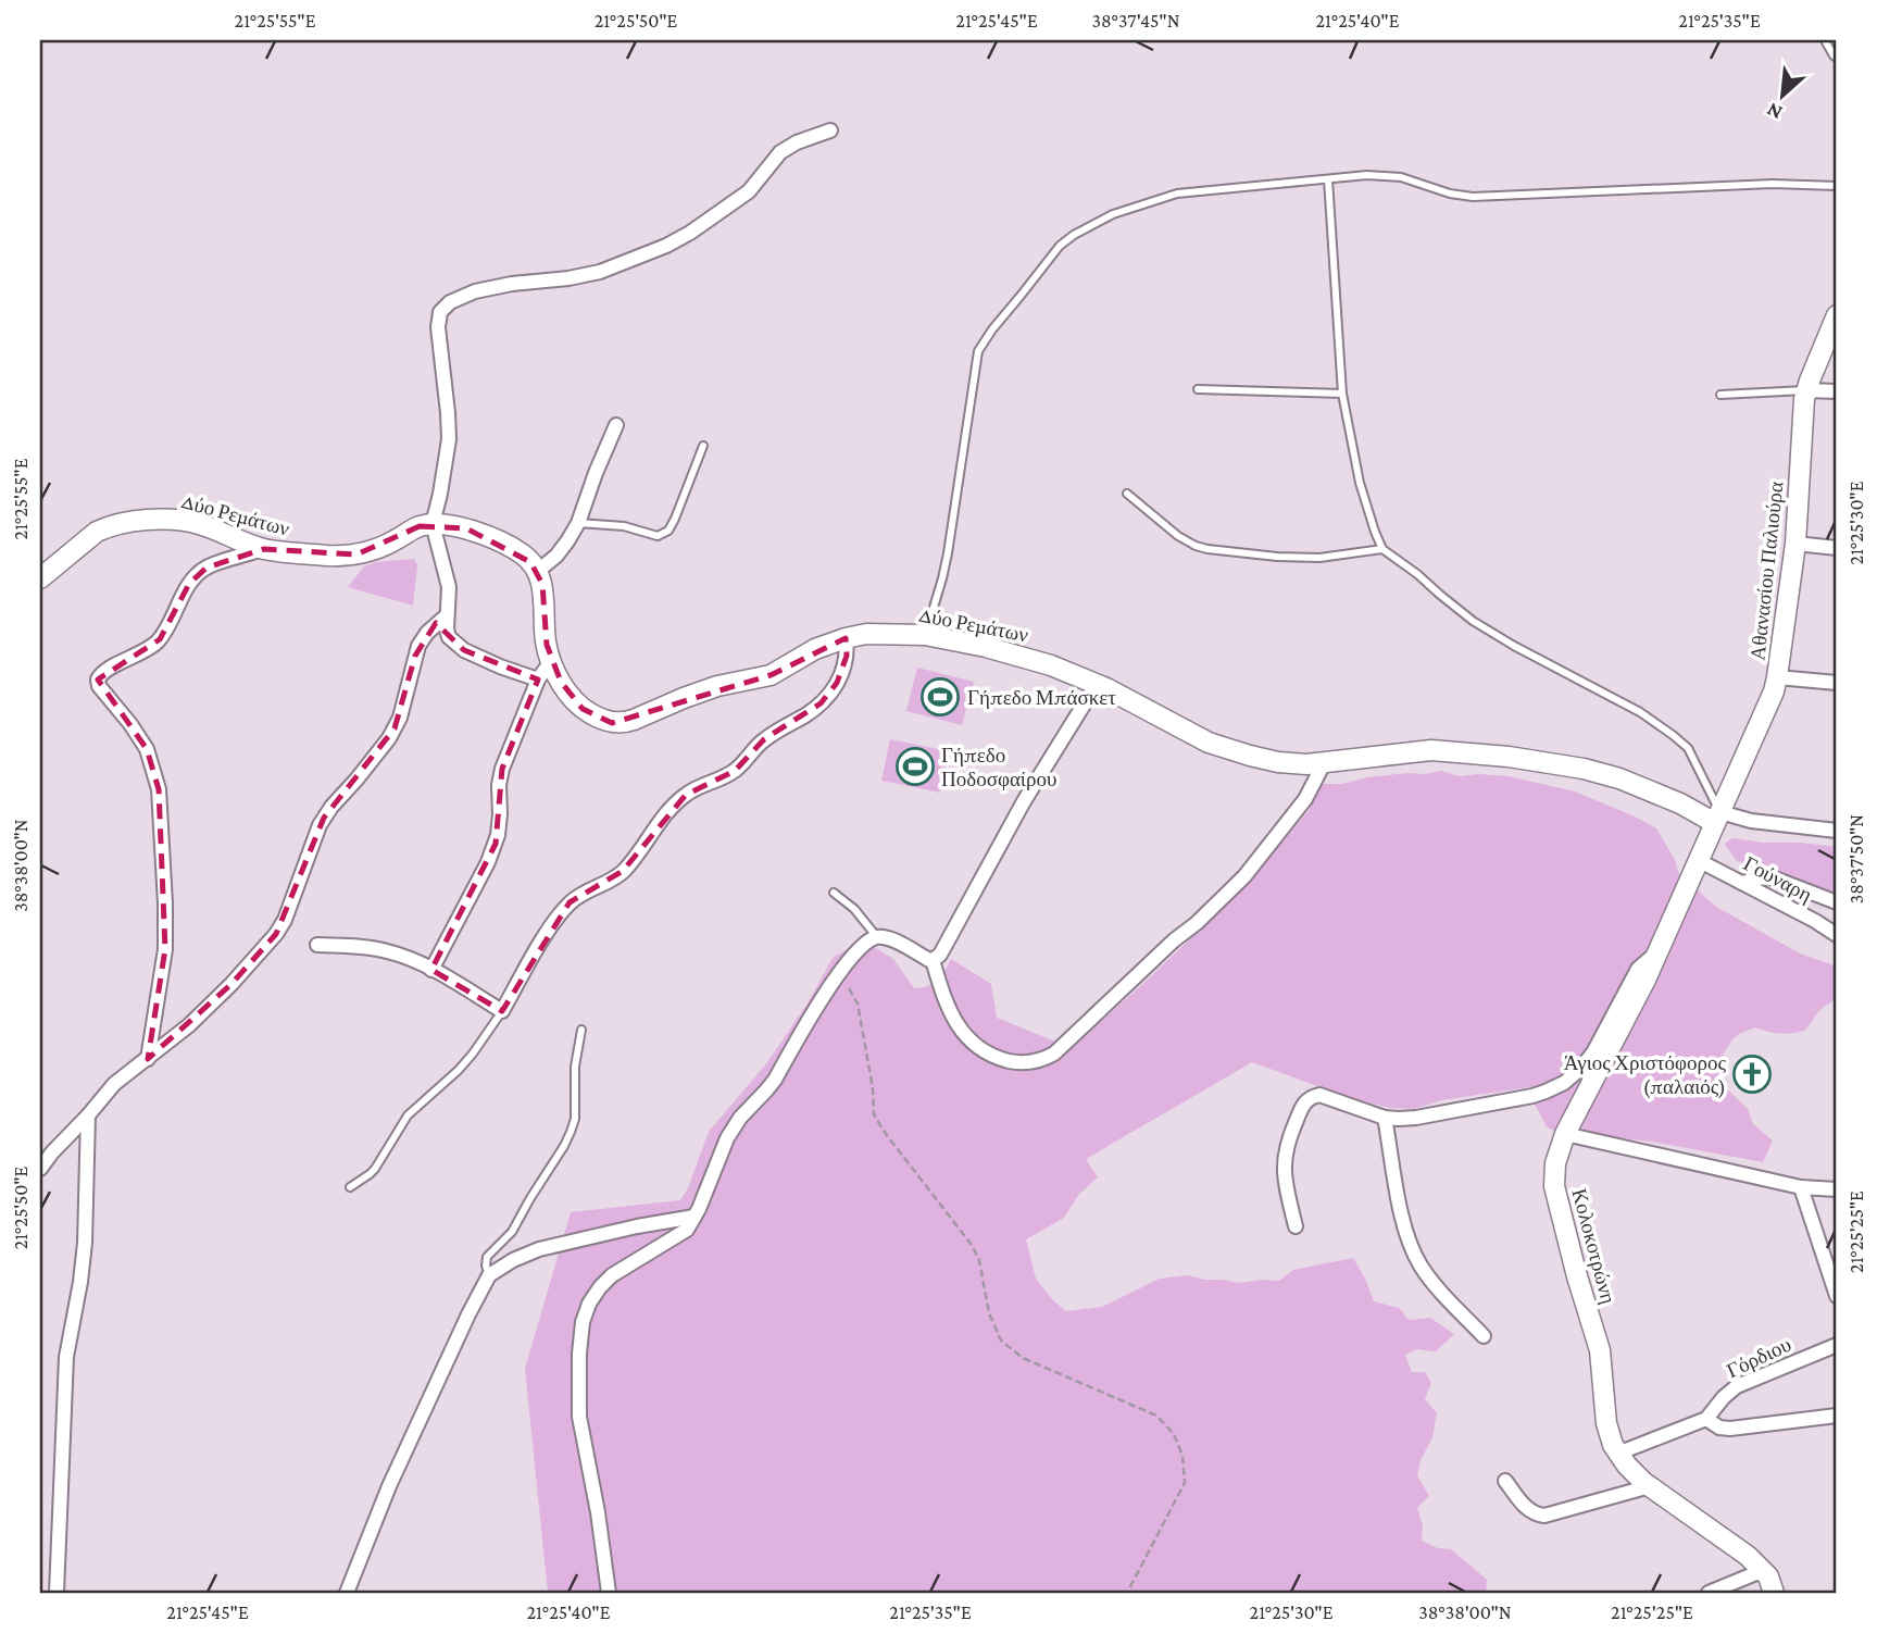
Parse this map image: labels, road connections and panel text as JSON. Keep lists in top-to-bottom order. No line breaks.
{"streets":{"street":["Δύο Ρεμάτων","Αθανασίου Παλιούρα","Γούναρη","Κολοκοτρώνη","Γόρδιου"]},"crossings":[["Δύο Ρεμάτων","Αθανασίου Παλιούρα"],["Δύο Ρεμάτων","Κολοκοτρώνη"],["Αθανασίου Παλιούρα","Κολοκοτρώνη"],["Γούναρη","Κολοκοτρώνη"],["Κολοκοτρώνη","Γόρδιου"]],"places":{"sports":["Γήπεδο Μπάσκετ","Γήπεδο Ποδοσφαίρου"],"church":["Άγιος Χριστόφορος (παλαιός)"]},"north":"bottom left","coordinates":["21°25'55\"E","21°25'50\"E","21°25'45\"E","38°37'45\"N","21°25'40\"E","21°25'35\"E","21°25'30\"E","38°37'50\"N","38°38'00\"N","21°25'25\"E"]}
